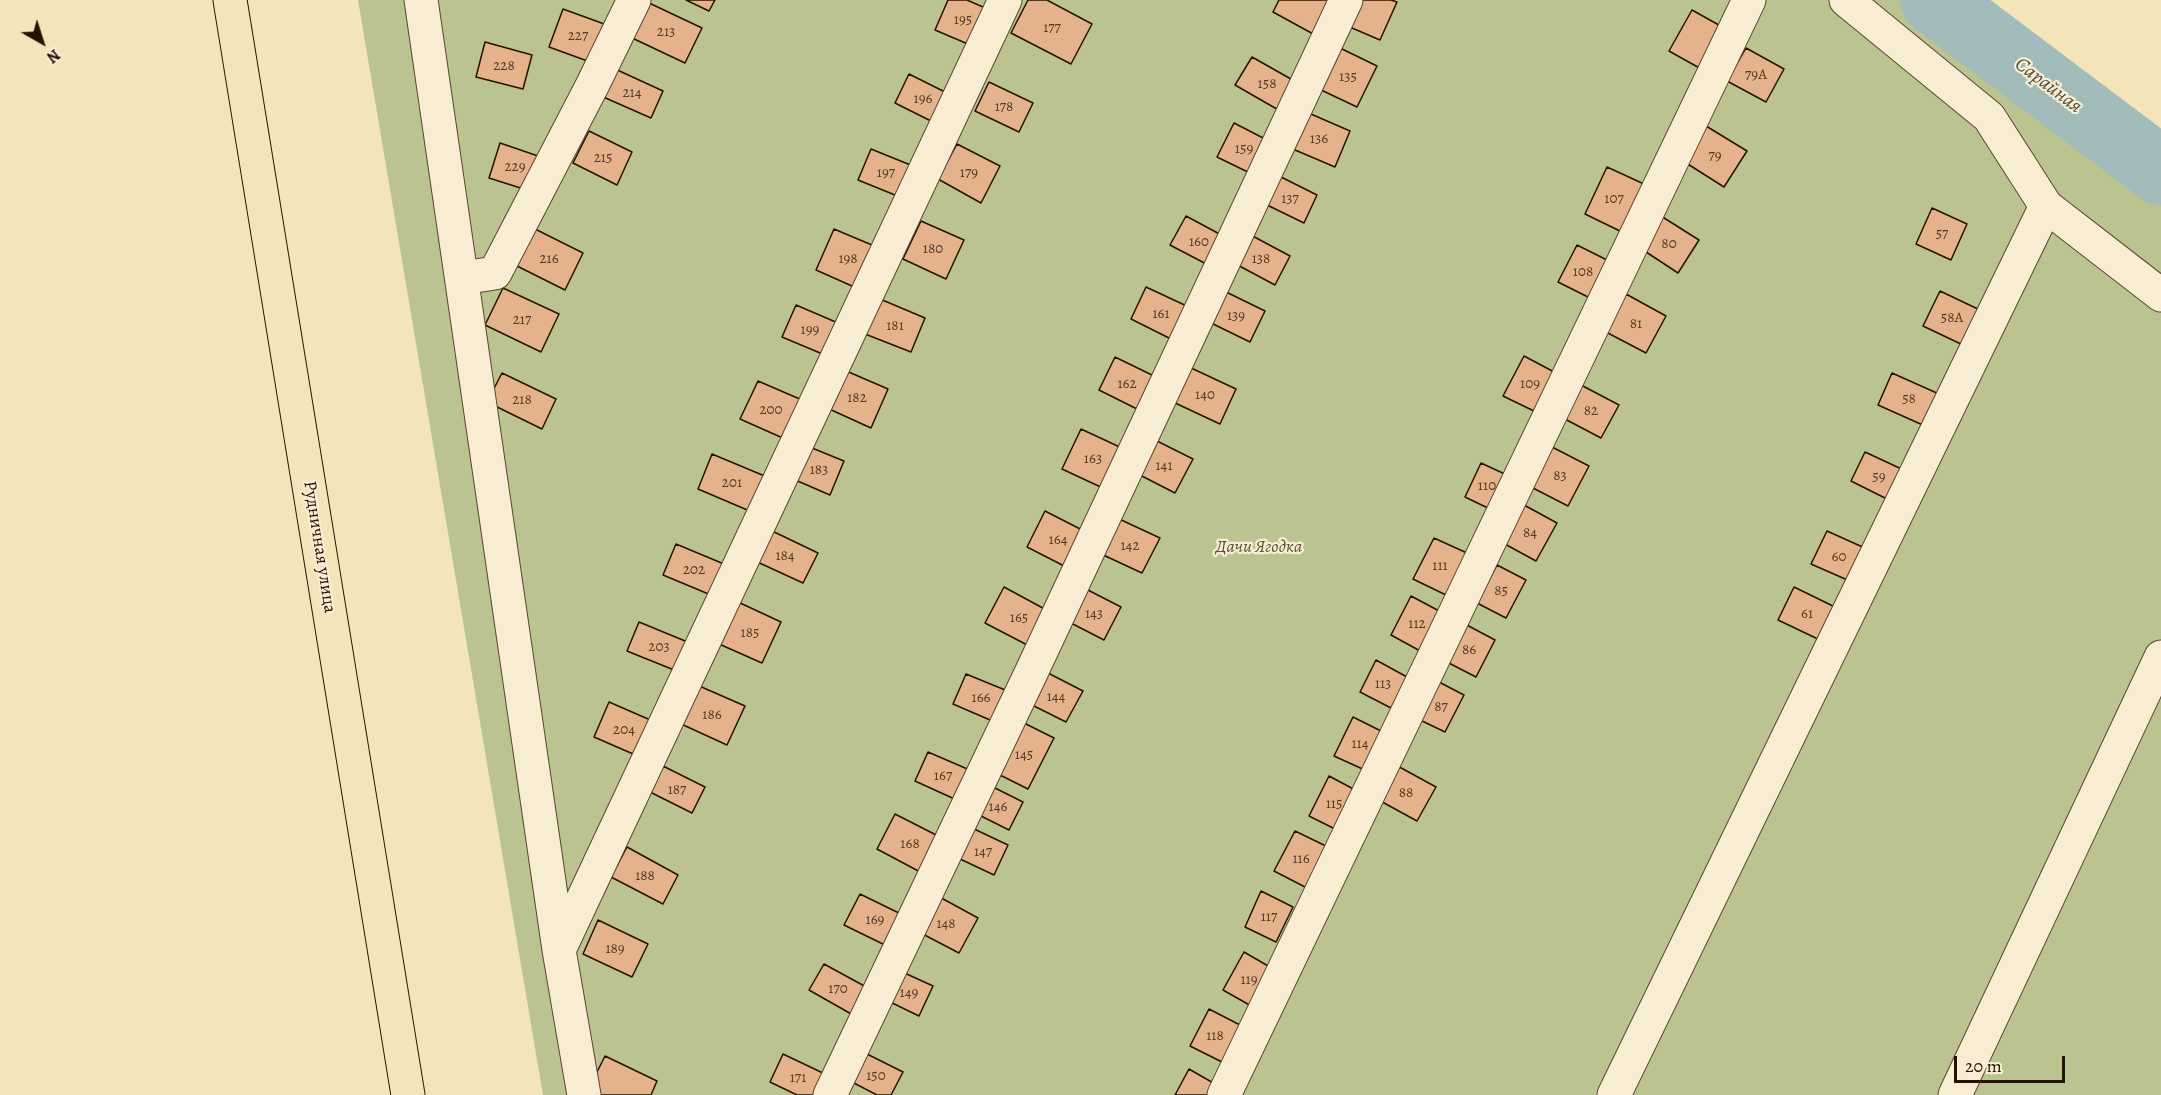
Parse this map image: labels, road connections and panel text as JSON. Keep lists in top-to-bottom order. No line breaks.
{"streets":{"highway":["Рудничная улица"]},"water":["Сарайная"],"parks":["Дачи Ягодка"],"house_numbers":["195","177","213","227","228","79А","135","158","214","196","178","136","159","79","215","229","197","179","137","107","57","160","80","180","216","198","138","108","161","139","58А","217","81","181","199","162","109","140","182","58","218","200","82","163","141","183","83","59","201","110","84","164","142","184","60","111","202","85","143","61","165","112","185","203","86","113","144","166","87","186","204","114","145","167","187","88","115","146","168","147","116","188","117","169","148","189","119","170","149","118","150","171"],"scale_bar":"20 m","north":"bottom right"}
